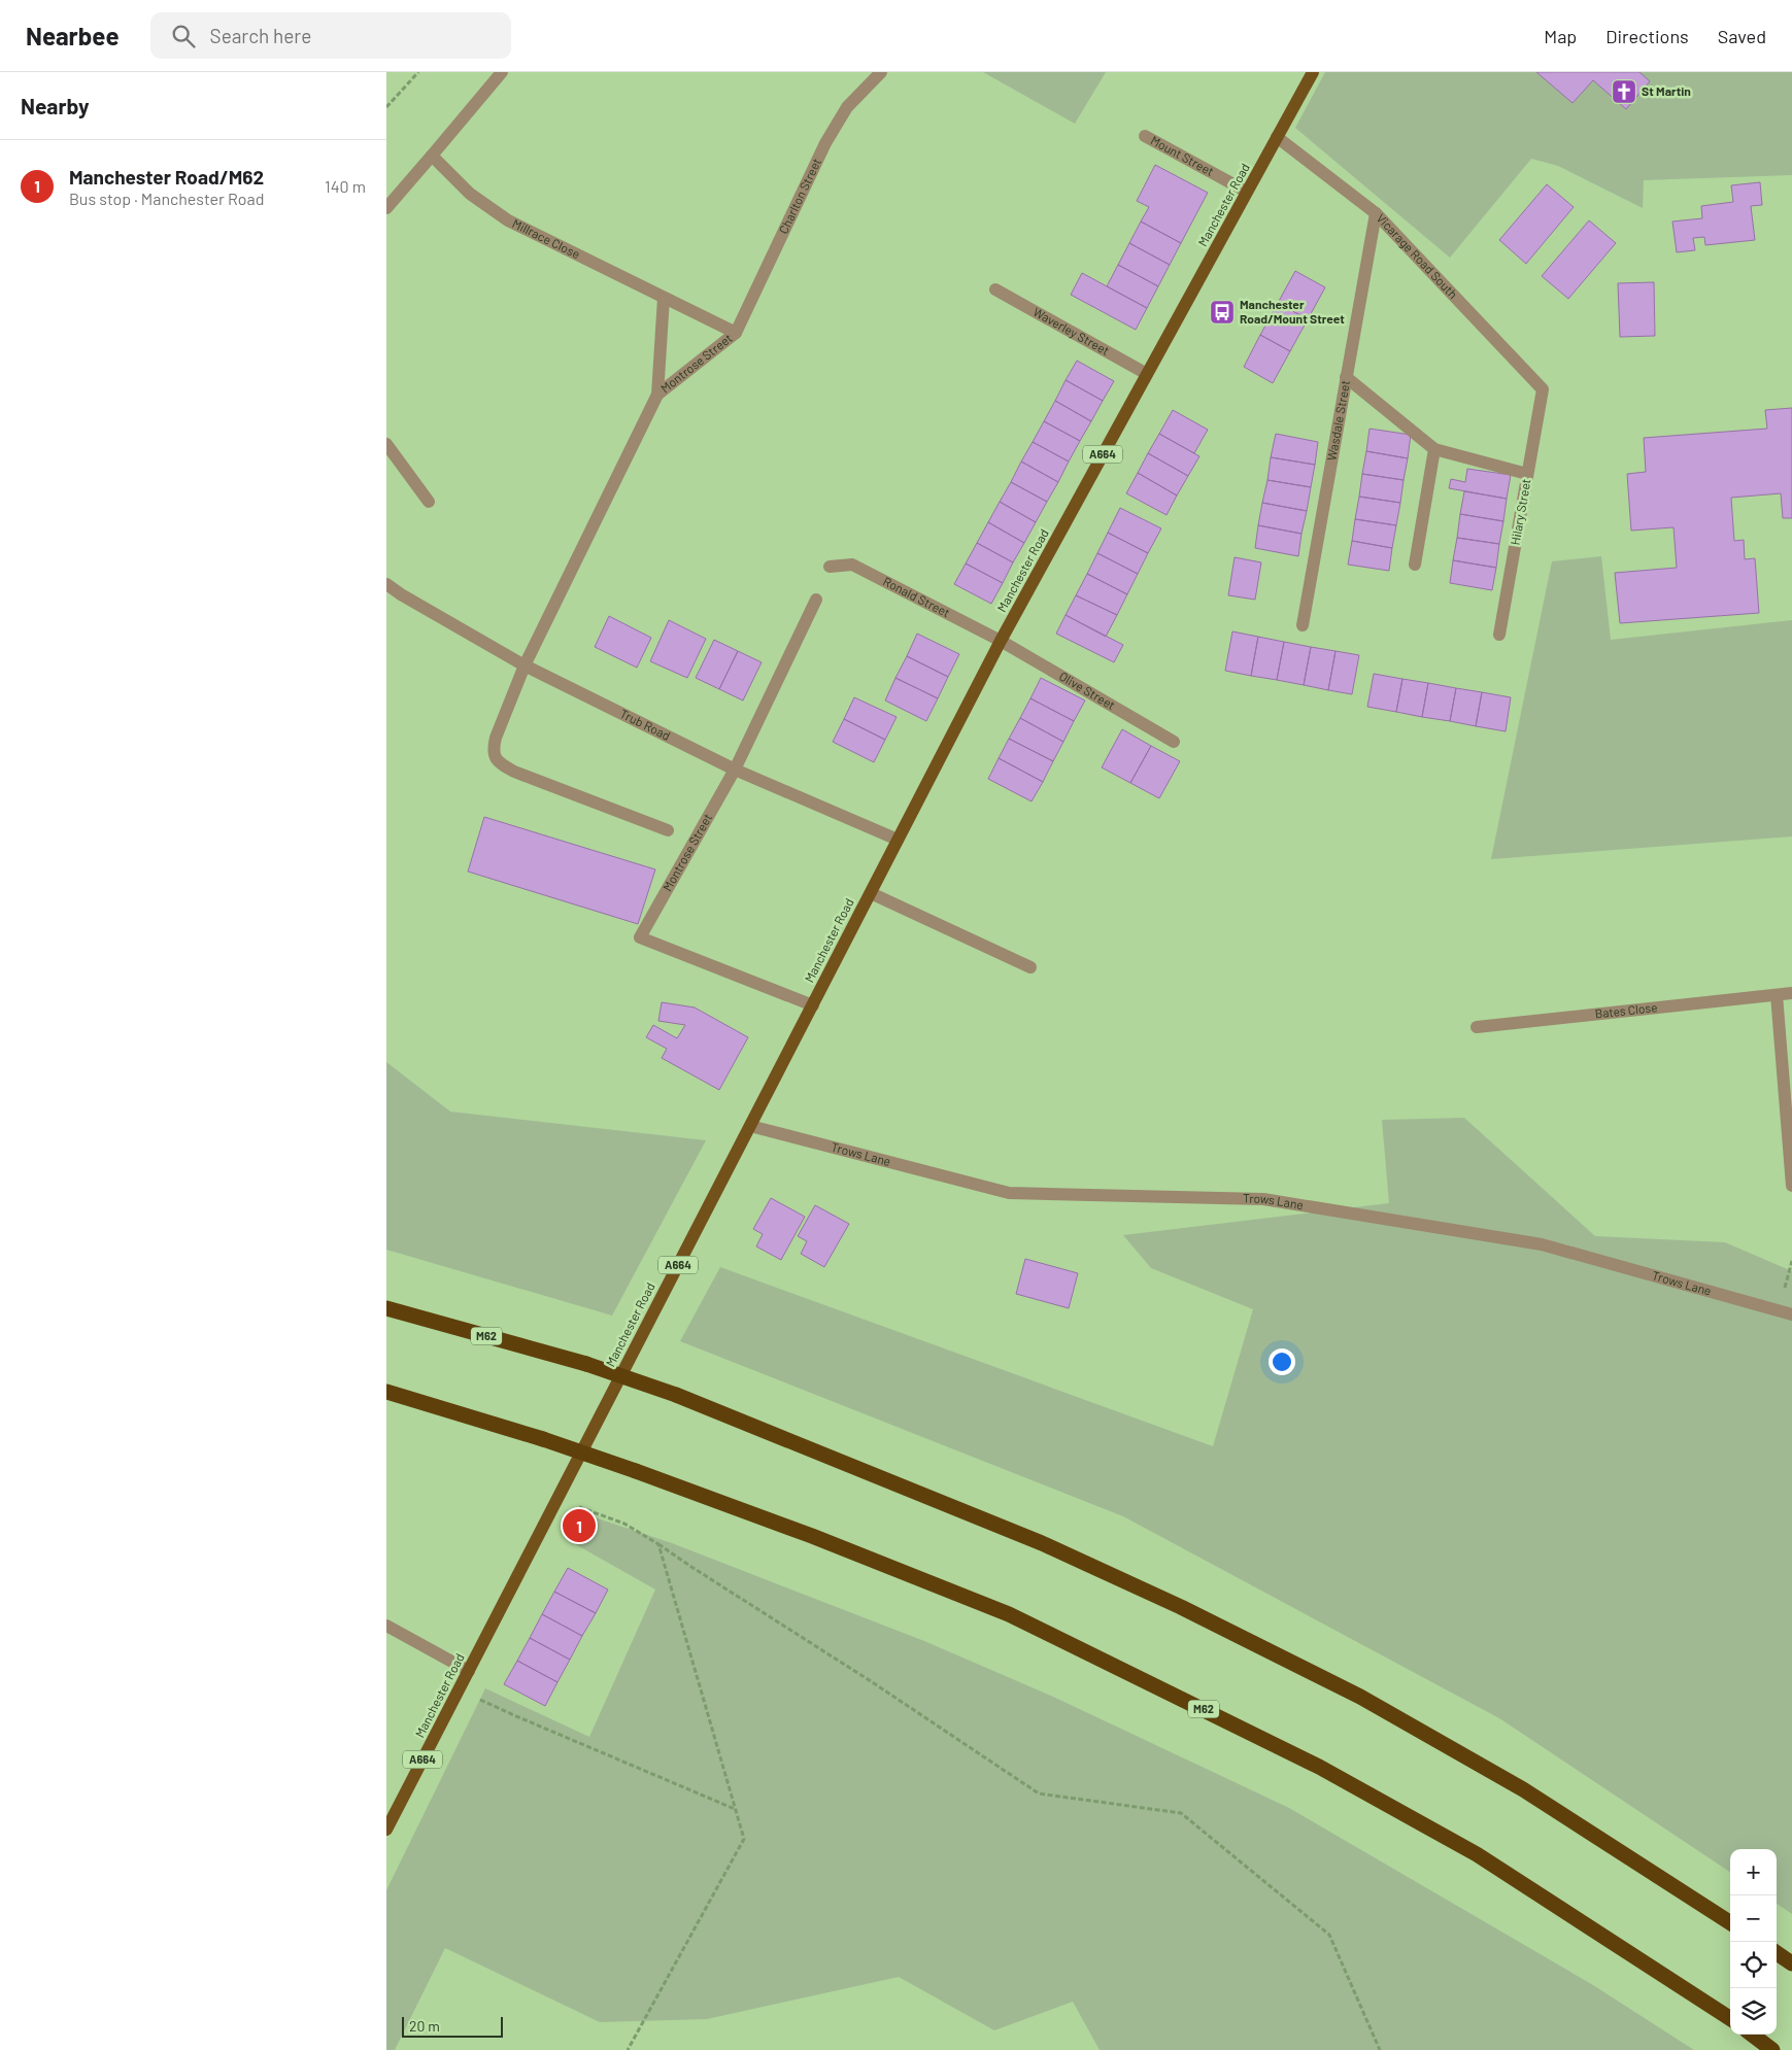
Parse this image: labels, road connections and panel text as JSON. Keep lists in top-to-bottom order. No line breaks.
{"streets":{"highway":["M62"],"main road":["Manchester Road","A664"],"street":["Mount Street","Charlton Street","Millrace Close","Vicarage Road South","Waverley Street","Montrose Street","Wasdale Street","Hilary Street","Ronald Street","Olive Street","Trub Road","Bates Close","Trows Lane"]},"crossings":[["Mount Street","Manchester Road"],["Charlton Street","Millrace Close"],["Charlton Street","Montrose Street"],["Manchester Road","Vicarage Road South"],["Manchester Road","Waverley Street"],["Manchester Road","Montrose Street"],["Manchester Road","Ronald Street"],["Manchester Road","Olive Street"],["Manchester Road","Trub Road"],["Manchester Road","Trows Lane"],["Millrace Close","Montrose Street"],["Vicarage Road South","Wasdale Street"],["Vicarage Road South","Hilary Street"],["Montrose Street","Trub Road"],["Ronald Street","Olive Street"]],"places":{"church":["St Martin"],"bus stop":["Manchester Road/Mount Street"]},"scale_bar":"20 m","page":{"header":"Nearbee","search":"Search here","nav":["Map","Directions","Saved"],"heading":"Nearby","list":[{"mark":"1","name":"Manchester Road/M62","note":"Bus stop · Manchester Road","value":"140 m"}],"pins":"1","map_buttons":["+","−"],"scale":"20 m"}}
